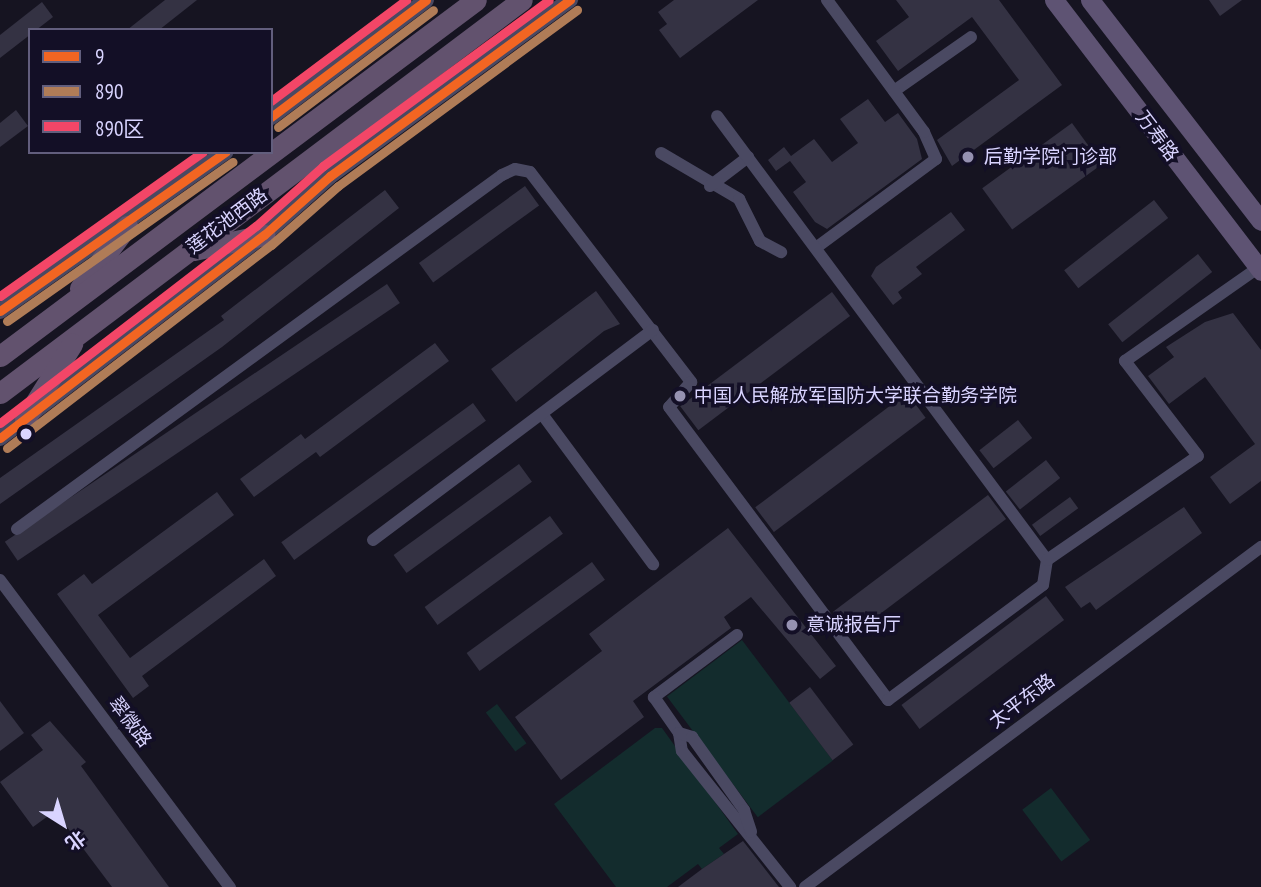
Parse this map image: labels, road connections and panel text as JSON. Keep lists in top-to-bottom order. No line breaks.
{"streets":{"highway":["莲花池西路"],"main road":["万寿路"],"street":["太平东路","翠微路"]},"places":["后勤学院门诊部","中国人民解放军国防大学联合勤务学院","意诚报告厅"],"lines":["transit line 9","transit line 890区","transit line 890"],"legend":["9","890","890区"],"north":"bottom right"}
